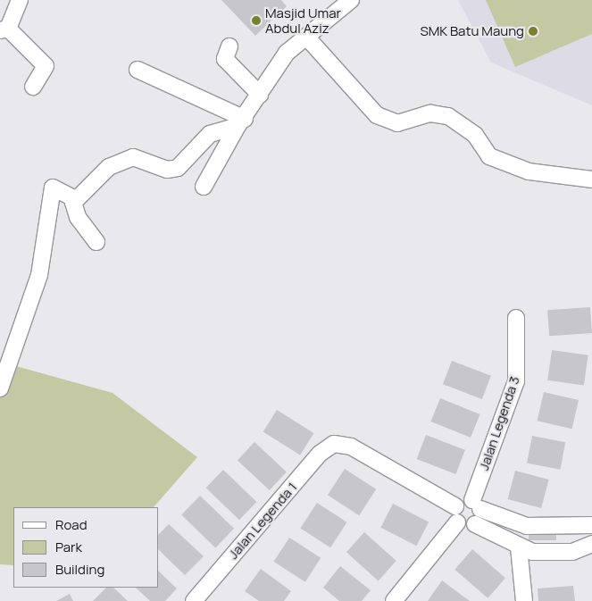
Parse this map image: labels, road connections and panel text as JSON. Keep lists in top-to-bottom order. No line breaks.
{"streets":{"street":["Jalan Legenda 3","Jalan Legenda 1"]},"places":["Masjid Umar Abdul Aziz","SMK Batu Maung"],"legend":["Road","Park","Building"]}
